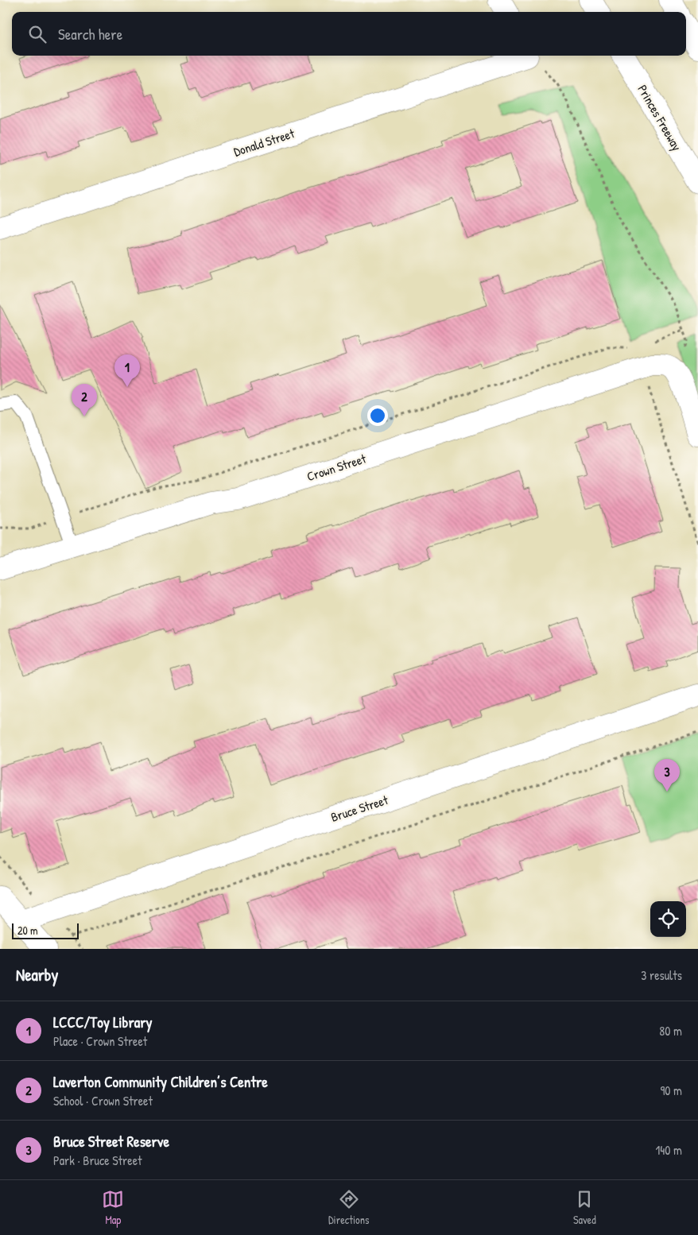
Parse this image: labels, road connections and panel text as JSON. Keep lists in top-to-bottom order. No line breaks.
{"streets":{"main road":["Princes Freeway","Donald Street","Crown Street","Bruce Street"]},"scale_bar":"20 m","page":{"search":"Search here","pins":["1","2","3"],"scale":"20 m","heading":["Nearby","3 results"],"list":[{"mark":"1","name":"LCCC/Toy Library","note":"Place · Crown Street","value":"80 m"},{"mark":"2","name":"Laverton Community Children’s Centre","note":"School · Crown Street","value":"90 m"},{"mark":"3","name":"Bruce Street Reserve","note":"Park · Bruce Street","value":"140 m"}],"nav":["Map","Directions","Saved"]}}
